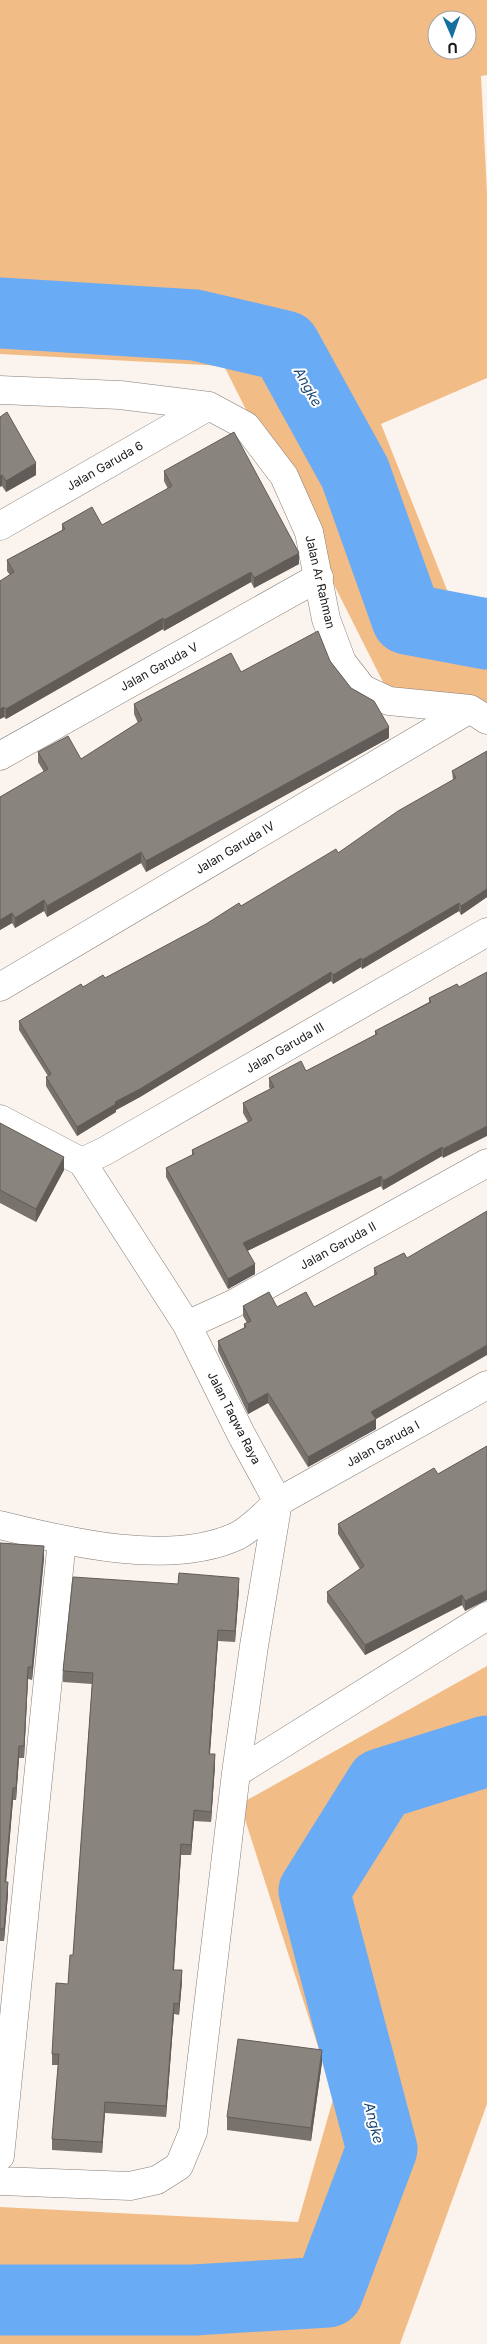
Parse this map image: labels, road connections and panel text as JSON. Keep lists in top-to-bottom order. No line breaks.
{"streets":{"street":["Jalan Garuda 6","Jalan Ar Rahman","Jalan Garuda V","Jalan Garuda IV","Jalan Garuda III","Jalan Garuda II","Jalan Taqwa Raya","Jalan Garuda I"]},"crossings":[["Jalan Garuda 6","Jalan Ar Rahman"],["Jalan Ar Rahman","Jalan Garuda V"],["Jalan Ar Rahman","Jalan Garuda IV"],["Jalan Garuda III","Jalan Taqwa Raya"],["Jalan Garuda II","Jalan Taqwa Raya"],["Jalan Taqwa Raya","Jalan Garuda I"]],"water":["Angke"],"north":"bottom"}
